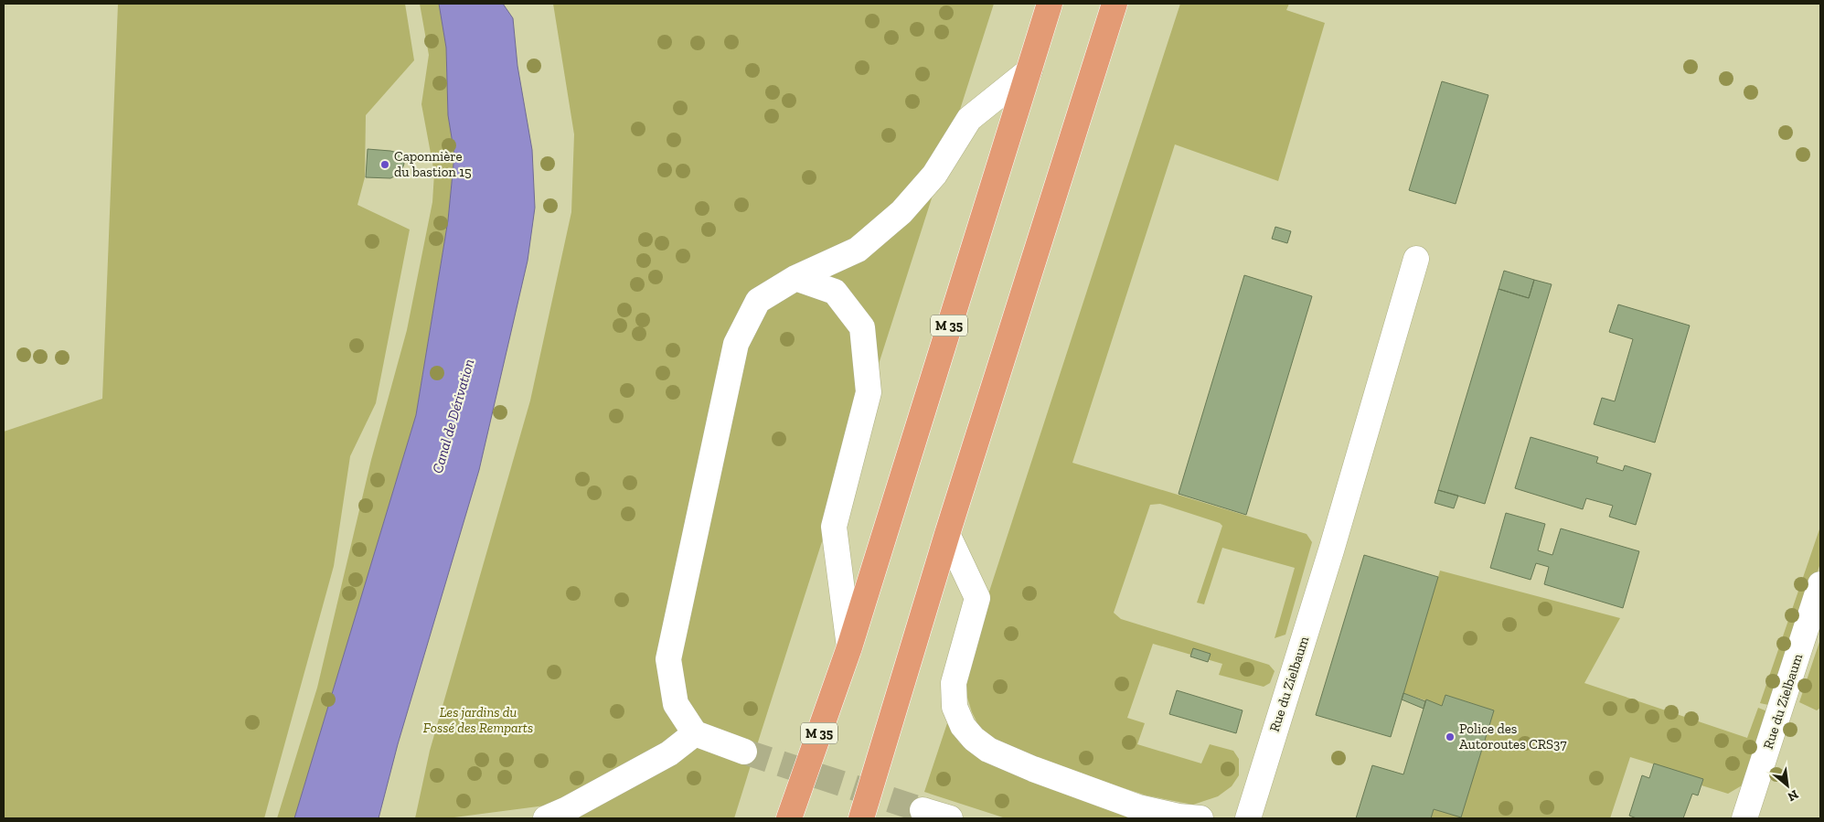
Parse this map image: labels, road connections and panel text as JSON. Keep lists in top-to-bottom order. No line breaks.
{"streets":{"highway":["M 35"],"street":["Rue du Zielbaum"]},"water":["Canal de Dérivation"],"parks":["Les jardins du Fossé des Remparts"],"places":["Caponnière du bastion 15","Police des Autoroutes CRS37"],"north":"bottom right"}
